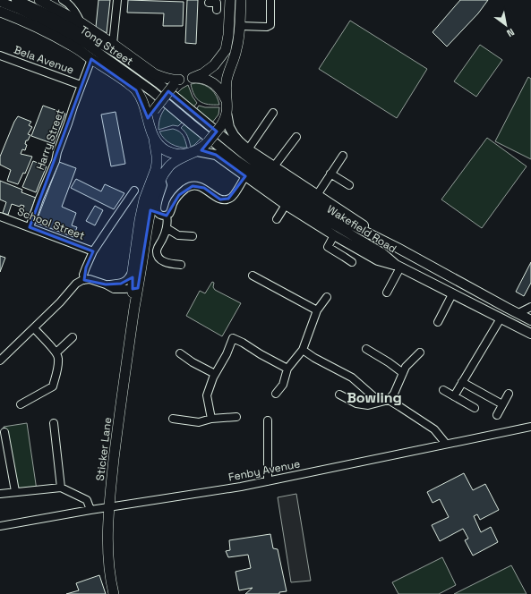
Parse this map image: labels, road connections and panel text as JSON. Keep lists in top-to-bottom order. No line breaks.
{"streets":{"highway":["Sticker Lane"],"main road":["Tong Street","Wakefield Road"],"street":["Bela Avenue","Harry Street","School Street","Fenby Avenue"]},"crossings":[["Tong Street","Wakefield Road"],["Bela Avenue","Harry Street"],["Harry Street","School Street"],["Sticker Lane","Fenby Avenue"]],"districts":["Bowling"],"north":"bottom right"}
